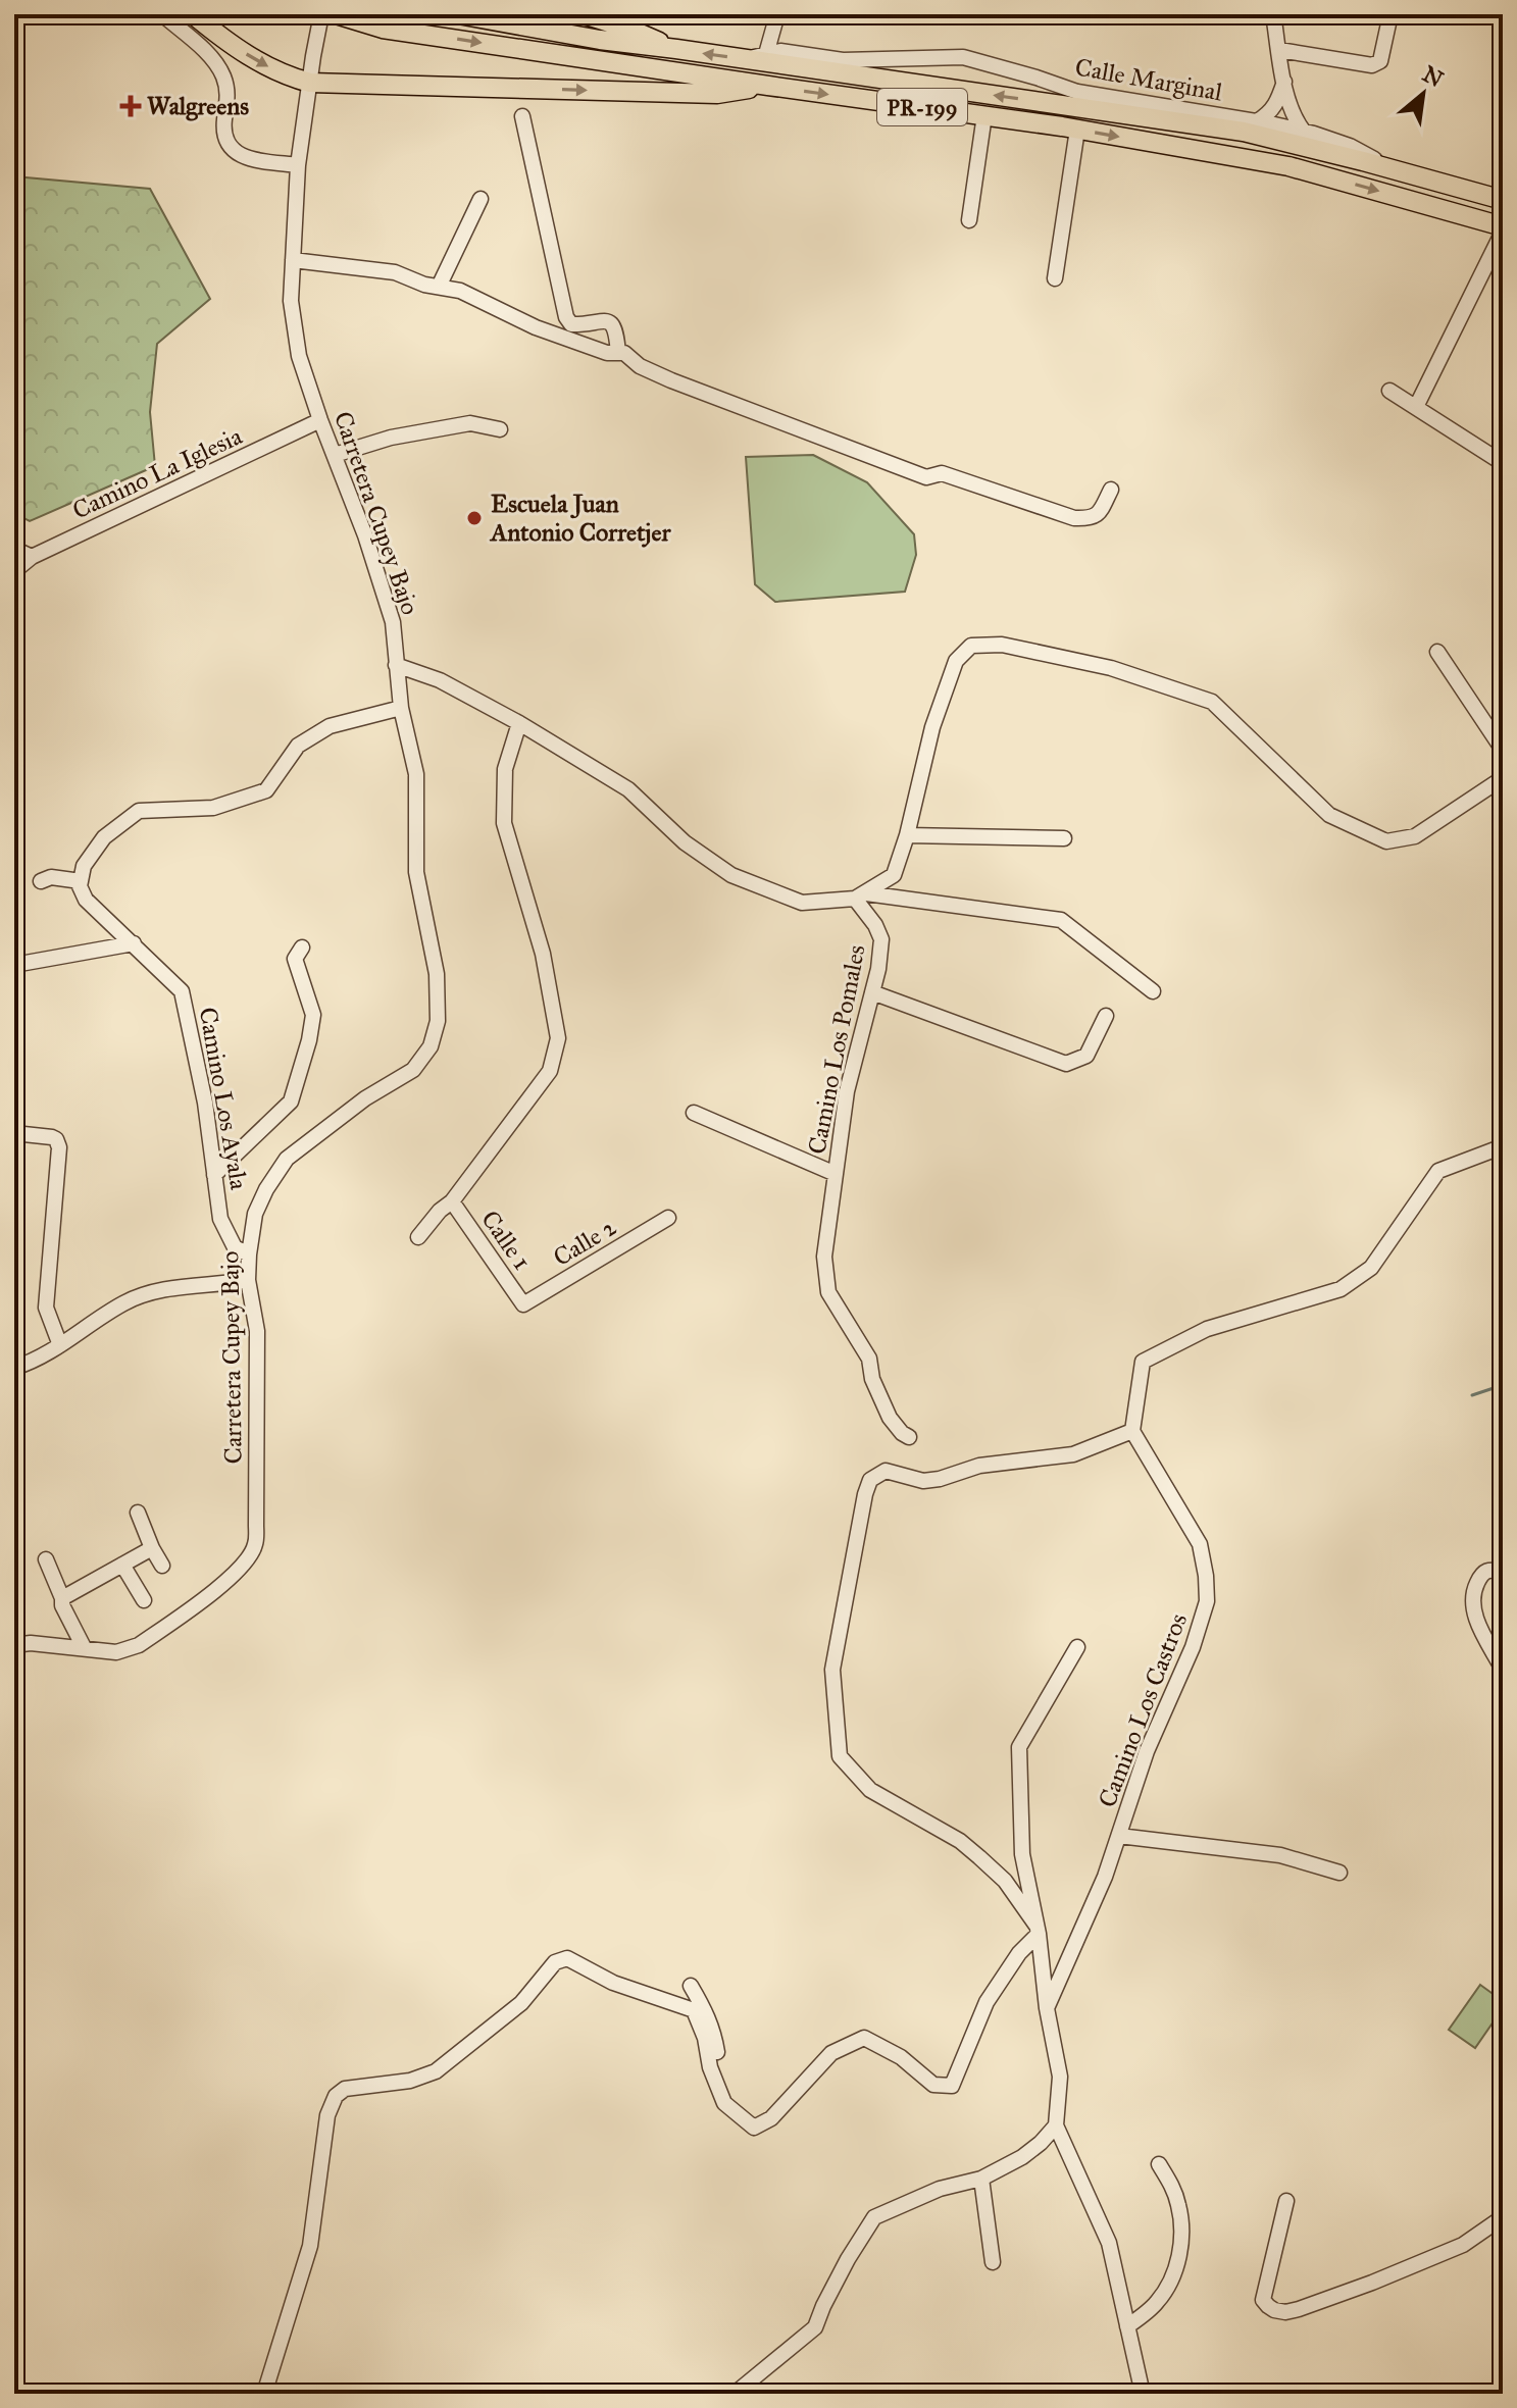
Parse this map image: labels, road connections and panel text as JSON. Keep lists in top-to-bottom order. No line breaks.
{"streets":{"main road":["PR-199"],"street":["Calle Marginal","Camino La Iglesia","Carretera Cupey Bajo","Camino Los Pomales","Camino Los Ayala","Calle 1","Calle 2","Camino Los Castros"]},"crossings":[["Calle Marginal","PR-199"],["Camino La Iglesia","Carretera Cupey Bajo"],["Carretera Cupey Bajo","Camino Los Ayala"],["Calle 1","Calle 2"]],"places":{"health":["Walgreens"],"other":["Escuela Juan Antonio Corretjer"]},"north":"top right"}
